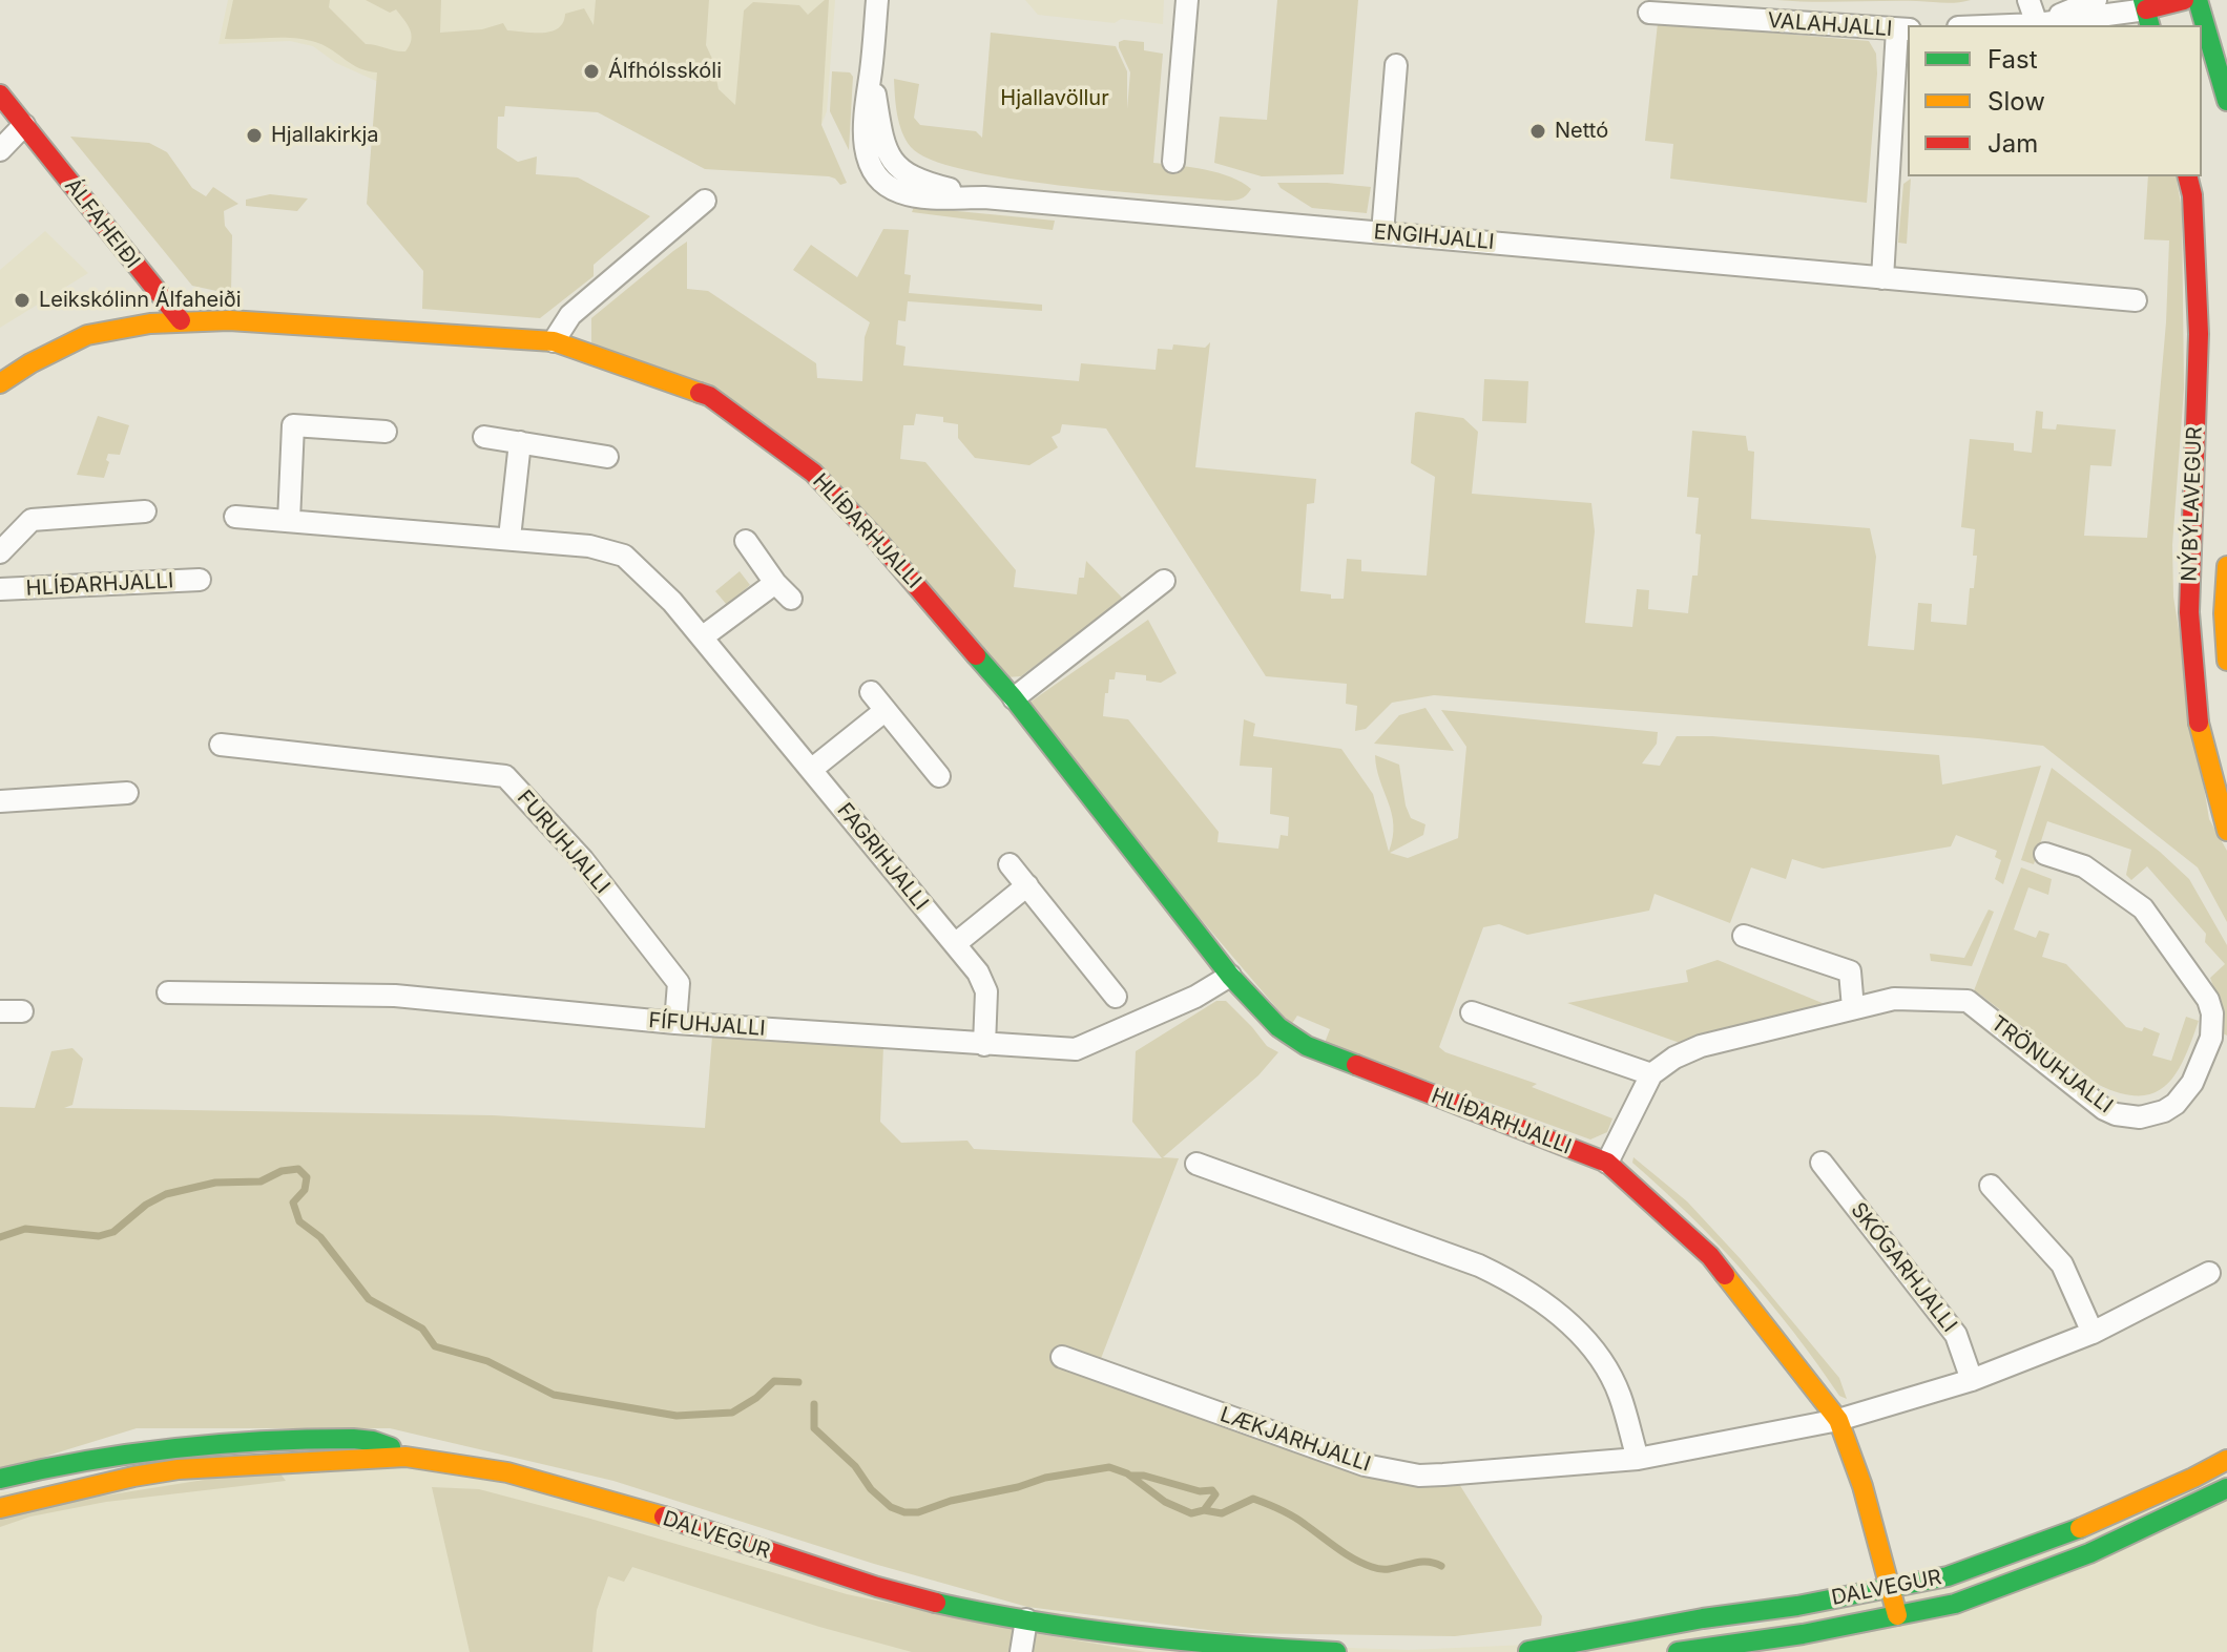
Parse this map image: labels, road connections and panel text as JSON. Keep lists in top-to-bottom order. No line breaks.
{"streets":{"street":["VALAHJALLI","ÁLFAHEIÐI","ENGIHJALLI","NÝBÝLAVEGUR","HLÍÐARHJALLI","FURUHJALLI","FAGRIHJALLI","FÍFUHJALLI","TRÖNUHJALLI","SKÓGARHJALLI","LÆKJARHJALLI","DALVEGUR"]},"crossings":[["ÁLFAHEIÐI","HLÍÐARHJALLI"],["HLÍÐARHJALLI","FÍFUHJALLI"],["HLÍÐARHJALLI","LÆKJARHJALLI"],["HLÍÐARHJALLI","DALVEGUR"],["FURUHJALLI","FÍFUHJALLI"],["FAGRIHJALLI","FÍFUHJALLI"]],"parks":["Hjallavöllur"],"places":["Álfhólsskóli","Nettó","Hjallakirkja","Leikskólinn Álfaheiði"],"legend":["Fast","Slow","Jam"]}
